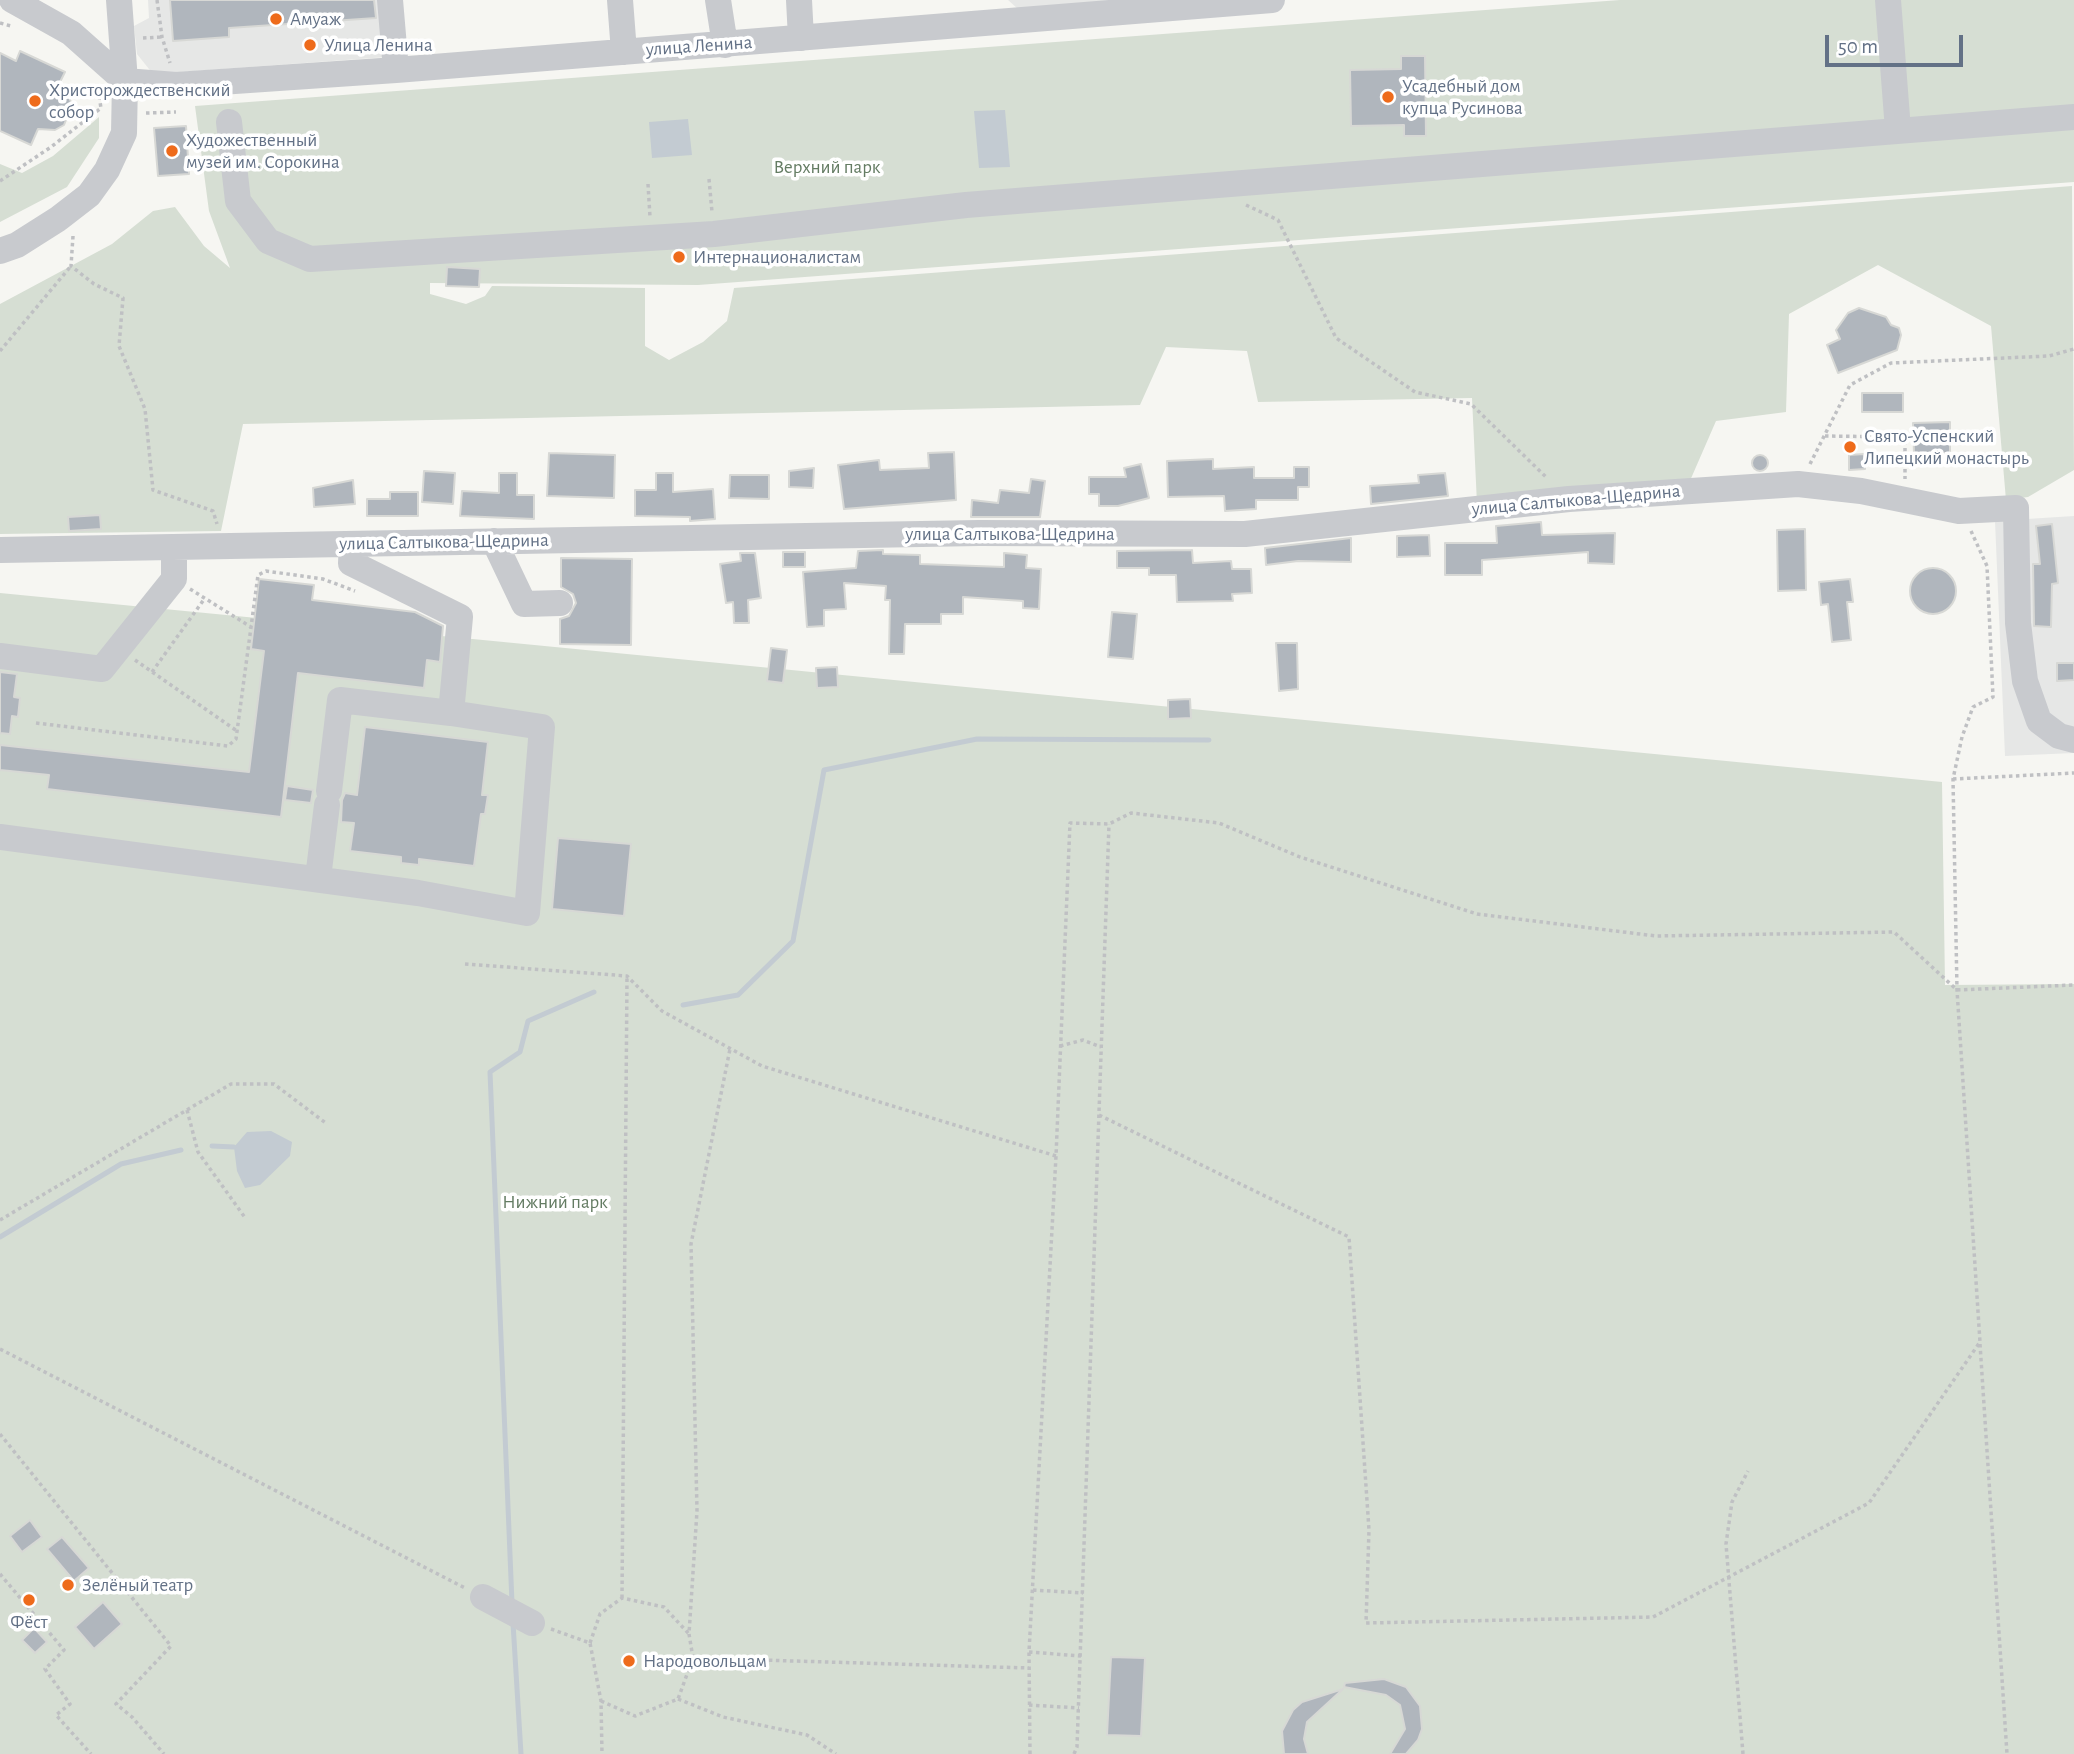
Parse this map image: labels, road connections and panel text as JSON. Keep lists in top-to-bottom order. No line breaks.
{"streets":{"street":["улица Ленина","улица Салтыкова-Щедрина"]},"parks":["Верхний парк","Нижний парк"],"places":["Амуаж","Улица Ленина","Усадебный дом купца Русинова","Христорождественский собор","Художественный музей им. Сорокина","Интернационалистам","Свято-Успенский Липецкий монастырь","Зелёный театр","Фёст","Народовольцам"],"scale_bar":"50 m"}
